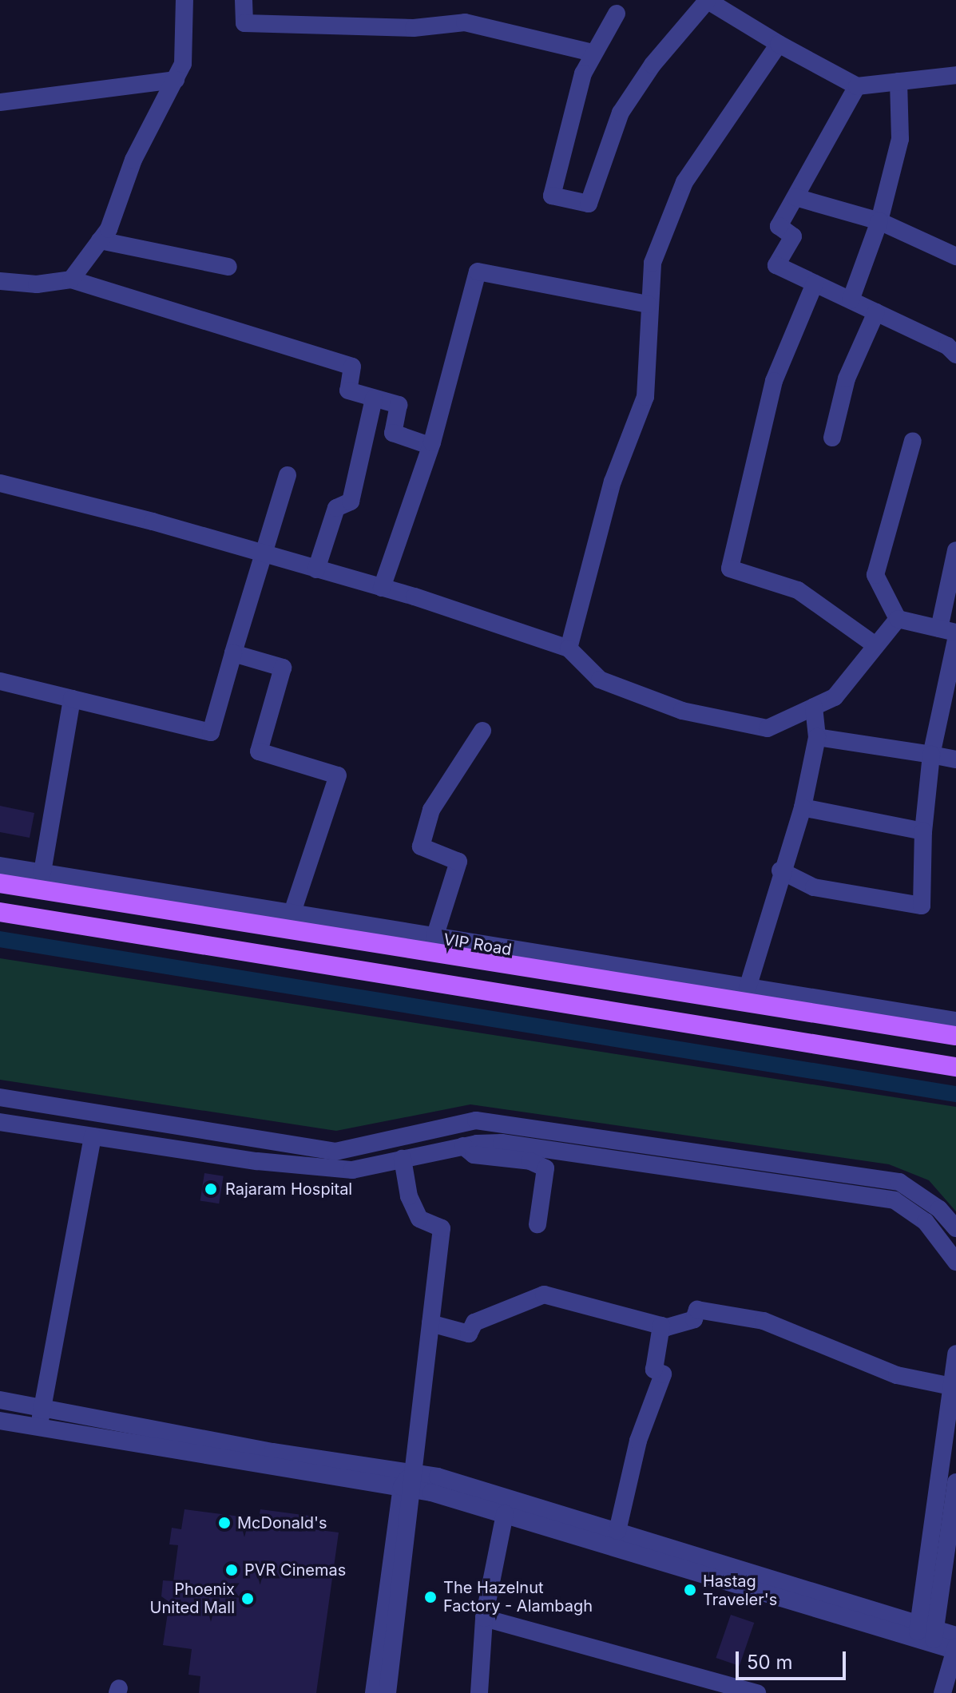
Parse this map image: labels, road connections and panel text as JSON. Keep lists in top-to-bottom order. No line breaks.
{"streets":{"main road":["VIP Road"]},"places":["Rajaram Hospital","McDonald's","PVR Cinemas","Hastag Traveler's","The Hazelnut Factory - Alambagh","Phoenix United Mall"],"scale_bar":"50 m"}
